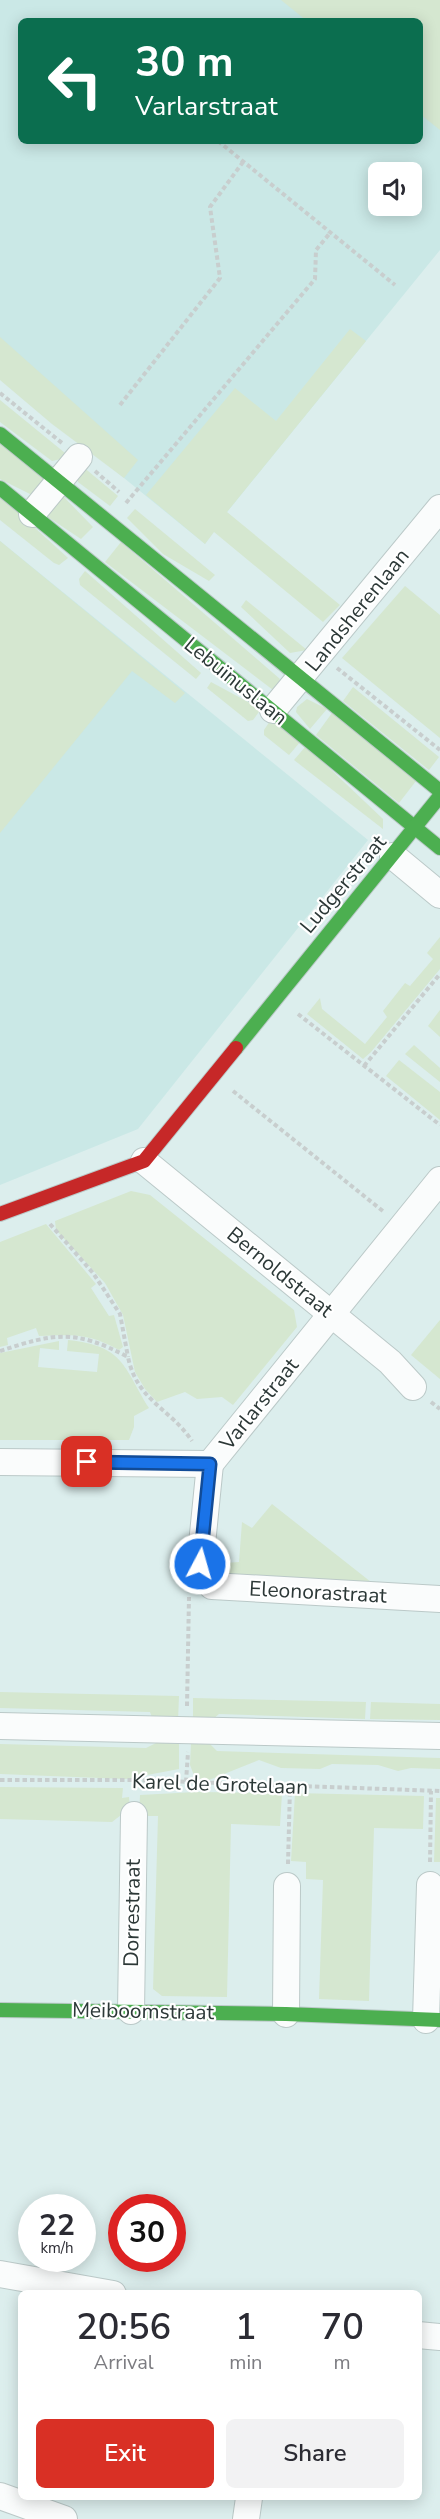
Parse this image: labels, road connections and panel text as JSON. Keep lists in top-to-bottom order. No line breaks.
{"streets":{"main road":["Lebuïnuslaan","Ludgerstraat","Meiboomstraat"],"street":["Landsherenlaan","Bernoldstraat","Varlarstraat","Eleonorastraat","Dorrestraat"],"path":["Karel de Grotelaan"]},"crossings":[["Landsherenlaan","Lebuïnuslaan"],["Lebuïnuslaan","Ludgerstraat"],["Ludgerstraat","Bernoldstraat"],["Bernoldstraat","Varlarstraat"],["Dorrestraat","Meiboomstraat"]],"page":{"turn":["30 m","Varlarstraat"],"speed":"22 km/h","limit":"30","eta":["20:56","Arrival","1","min","70","m"],"buttons":["Exit","Share"]}}
